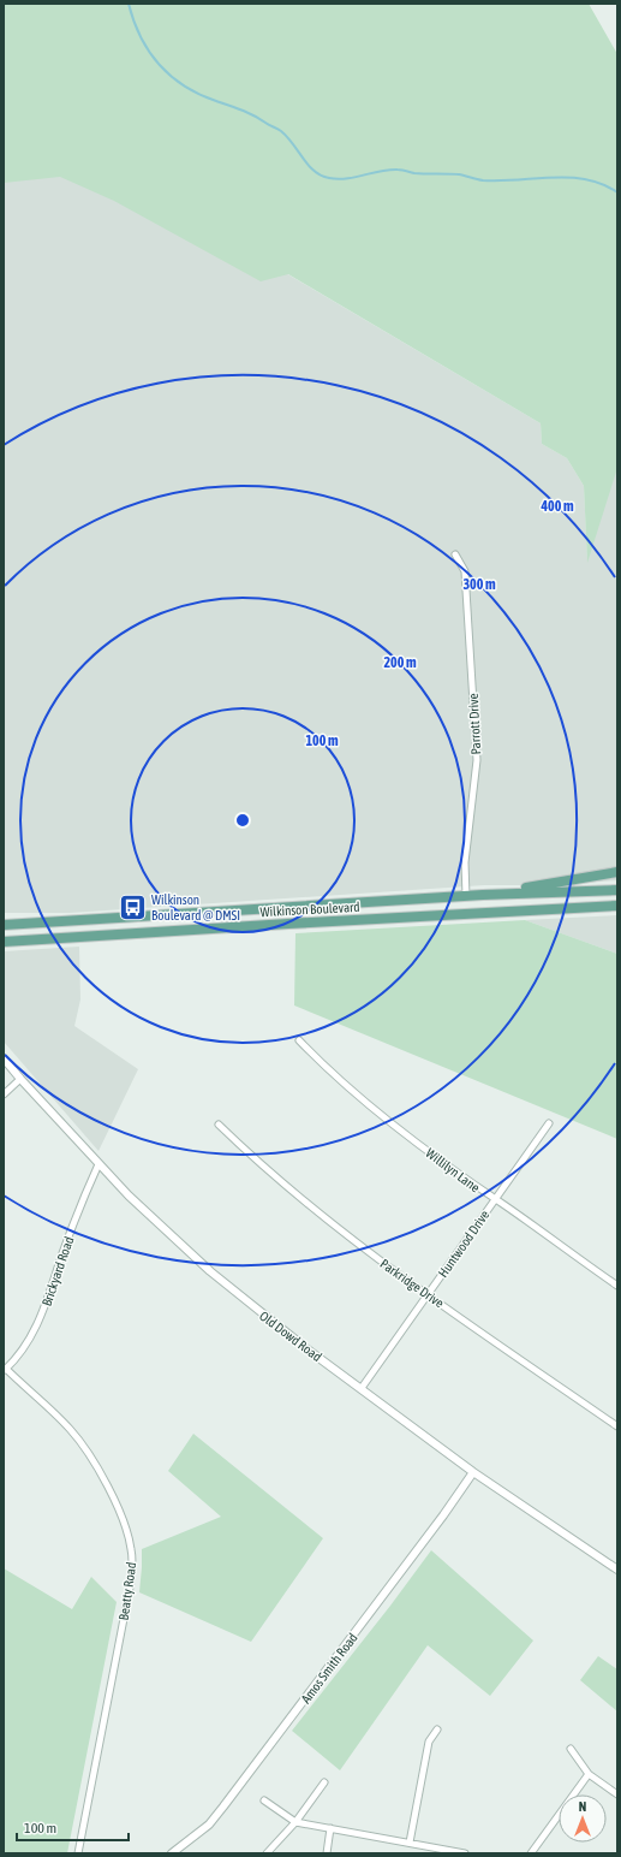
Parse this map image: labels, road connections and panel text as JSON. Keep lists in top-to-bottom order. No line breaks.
{"streets":{"main road":["Wilkinson Boulevard"],"street":["Parrott Drive","Willilyn Lane","Huntwood Drive","Brickyard Road","Parkridge Drive","Old Dowd Road","Beatty Road","Amos Smith Road"]},"crossings":[["Parrott Drive","Wilkinson Boulevard"],["Willilyn Lane","Huntwood Drive"],["Huntwood Drive","Parkridge Drive"],["Huntwood Drive","Old Dowd Road"],["Brickyard Road","Old Dowd Road"],["Brickyard Road","Beatty Road"],["Old Dowd Road","Amos Smith Road"]],"places":{"bus stop":["Wilkinson Boulevard @ DMSI"]},"scale_bar":"100 m","north":"top","rings":["400 m","300 m","200 m","100 m"]}
